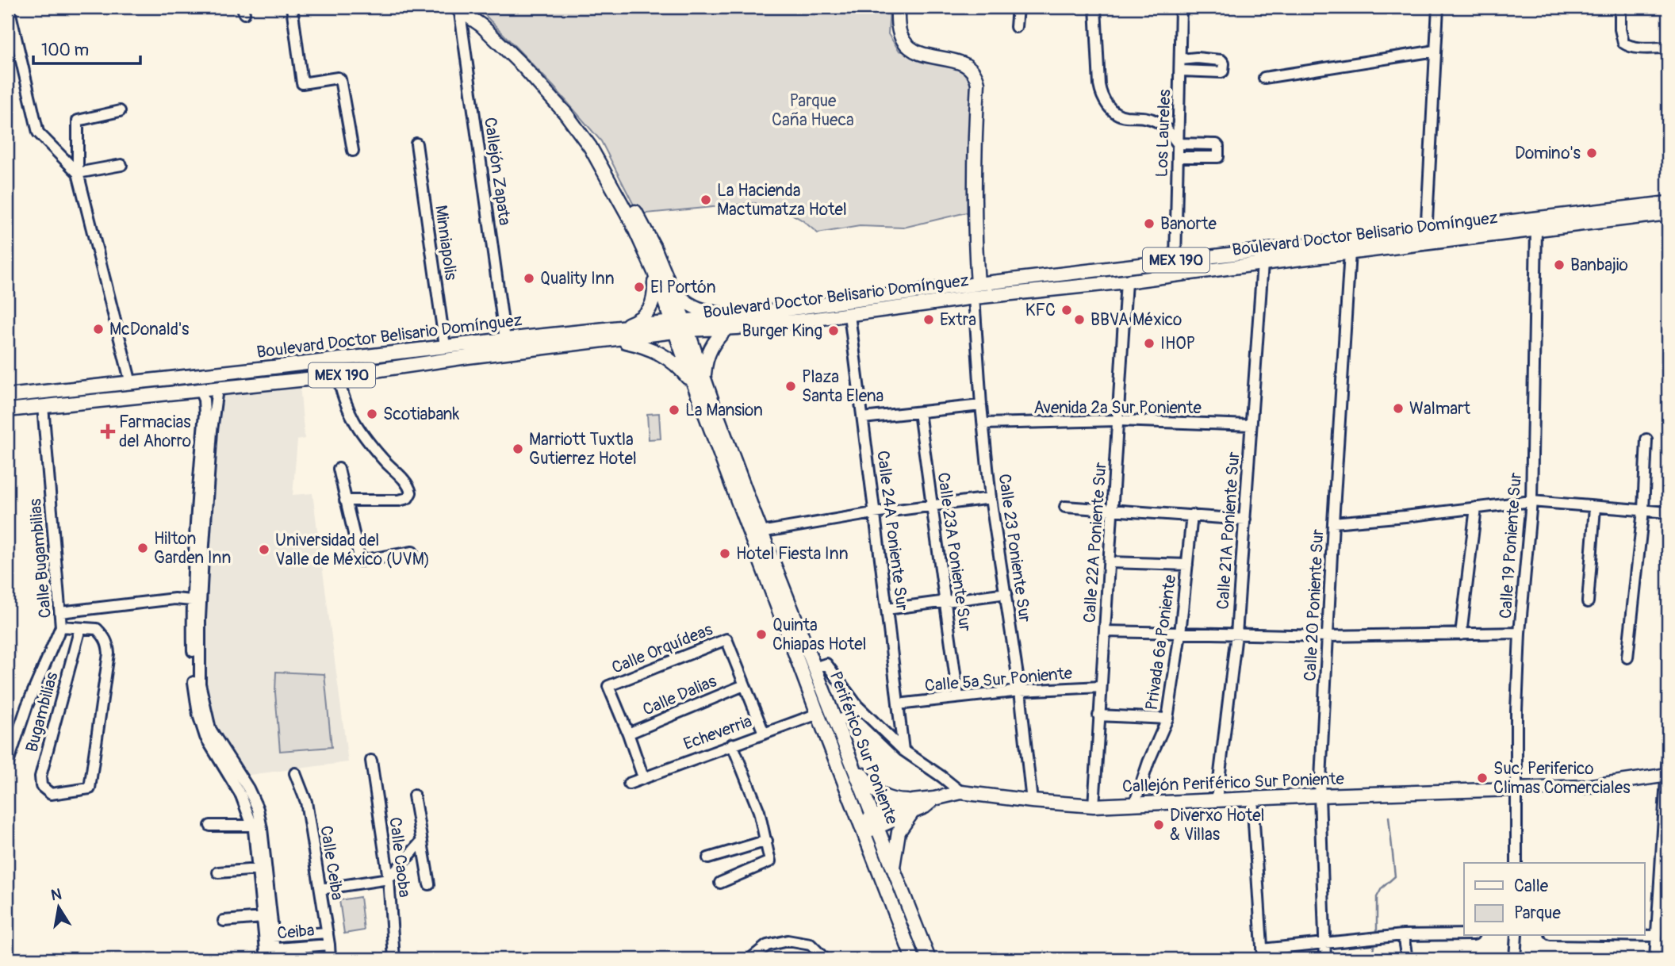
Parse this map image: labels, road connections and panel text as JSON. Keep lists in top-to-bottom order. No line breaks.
{"streets":{"main road":["Boulevard Doctor Belisario Domínguez","MEX 190","Periférico Sur Poniente","Callejón Periférico Sur Poniente"],"street":["Los Laureles","Callejón Zapata","Minniapolis","Avenida 2a Sur Poniente","Calle 24A Poniente Sur","Calle 21A Poniente Sur","Calle 22A Poniente Sur","Calle 19 Poniente Sur","Calle 23 Poniente Sur","Calle 23A Poniente Sur","Calle Bugambilias","Calle 20 Poniente Sur","Privada 6a Poniente","Calle Orquídeas","Calle 5a Sur Poniente","Calle Dalias","Bugambilias","Echeverria","Calle Caoba","Calle Ceiba","Ceiba"]},"crossings":[["Los Laureles","Boulevard Doctor Belisario Domínguez"],["Callejón Zapata","Boulevard Doctor Belisario Domínguez"],["Boulevard Doctor Belisario Domínguez","Minniapolis"],["Boulevard Doctor Belisario Domínguez","Calle 24A Poniente Sur"],["Boulevard Doctor Belisario Domínguez","Calle 21A Poniente Sur"],["Boulevard Doctor Belisario Domínguez","Calle 22A Poniente Sur"],["Boulevard Doctor Belisario Domínguez","Calle 19 Poniente Sur"],["Boulevard Doctor Belisario Domínguez","Calle 23 Poniente Sur"],["Boulevard Doctor Belisario Domínguez","Calle Bugambilias"],["Boulevard Doctor Belisario Domínguez","Calle 20 Poniente Sur"],["Boulevard Doctor Belisario Domínguez","Periférico Sur Poniente"],["Avenida 2a Sur Poniente","Calle 21A Poniente Sur"],["Avenida 2a Sur Poniente","Calle 22A Poniente Sur"],["Avenida 2a Sur Poniente","Calle 23 Poniente Sur"],["Calle 24A Poniente Sur","Calle 5a Sur Poniente"],["Calle 21A Poniente Sur","Callejón Periférico Sur Poniente"],["Calle 22A Poniente Sur","Calle 5a Sur Poniente"],["Calle 22A Poniente Sur","Callejón Periférico Sur Poniente"],["Calle 19 Poniente Sur","Callejón Periférico Sur Poniente"],["Calle 23 Poniente Sur","Calle 5a Sur Poniente"],["Calle 23 Poniente Sur","Callejón Periférico Sur Poniente"],["Calle 23A Poniente Sur","Calle 5a Sur Poniente"],["Calle 20 Poniente Sur","Callejón Periférico Sur Poniente"],["Privada 6a Poniente","Callejón Periférico Sur Poniente"],["Calle Orquídeas","Calle Dalias"],["Echeverria","Periférico Sur Poniente"],["Calle Ceiba","Ceiba"]],"parks":["Parque Caña Hueca"],"places":{"other":["Domino's","La Hacienda Mactumatza Hotel","Banorte","Banbajio","Quality Inn","El Portón","KFC","Extra","BBVA México","McDonald's","Burger King","IHOP","Plaza Santa Elena","Walmart","La Mansion","Scotiabank","Marriott Tuxtla Gutierrez Hotel","Hilton Garden Inn","Universidad del Valle de México (UVM)","Hotel Fiesta Inn","Quinta Chiapas Hotel","Suc. Periferico Climas Comerciales","Diverxo Hotel & Villas"],"health":["Farmacias del Ahorro"]},"legend":["Calle","Parque"],"scale_bar":"100 m","north":"top"}
